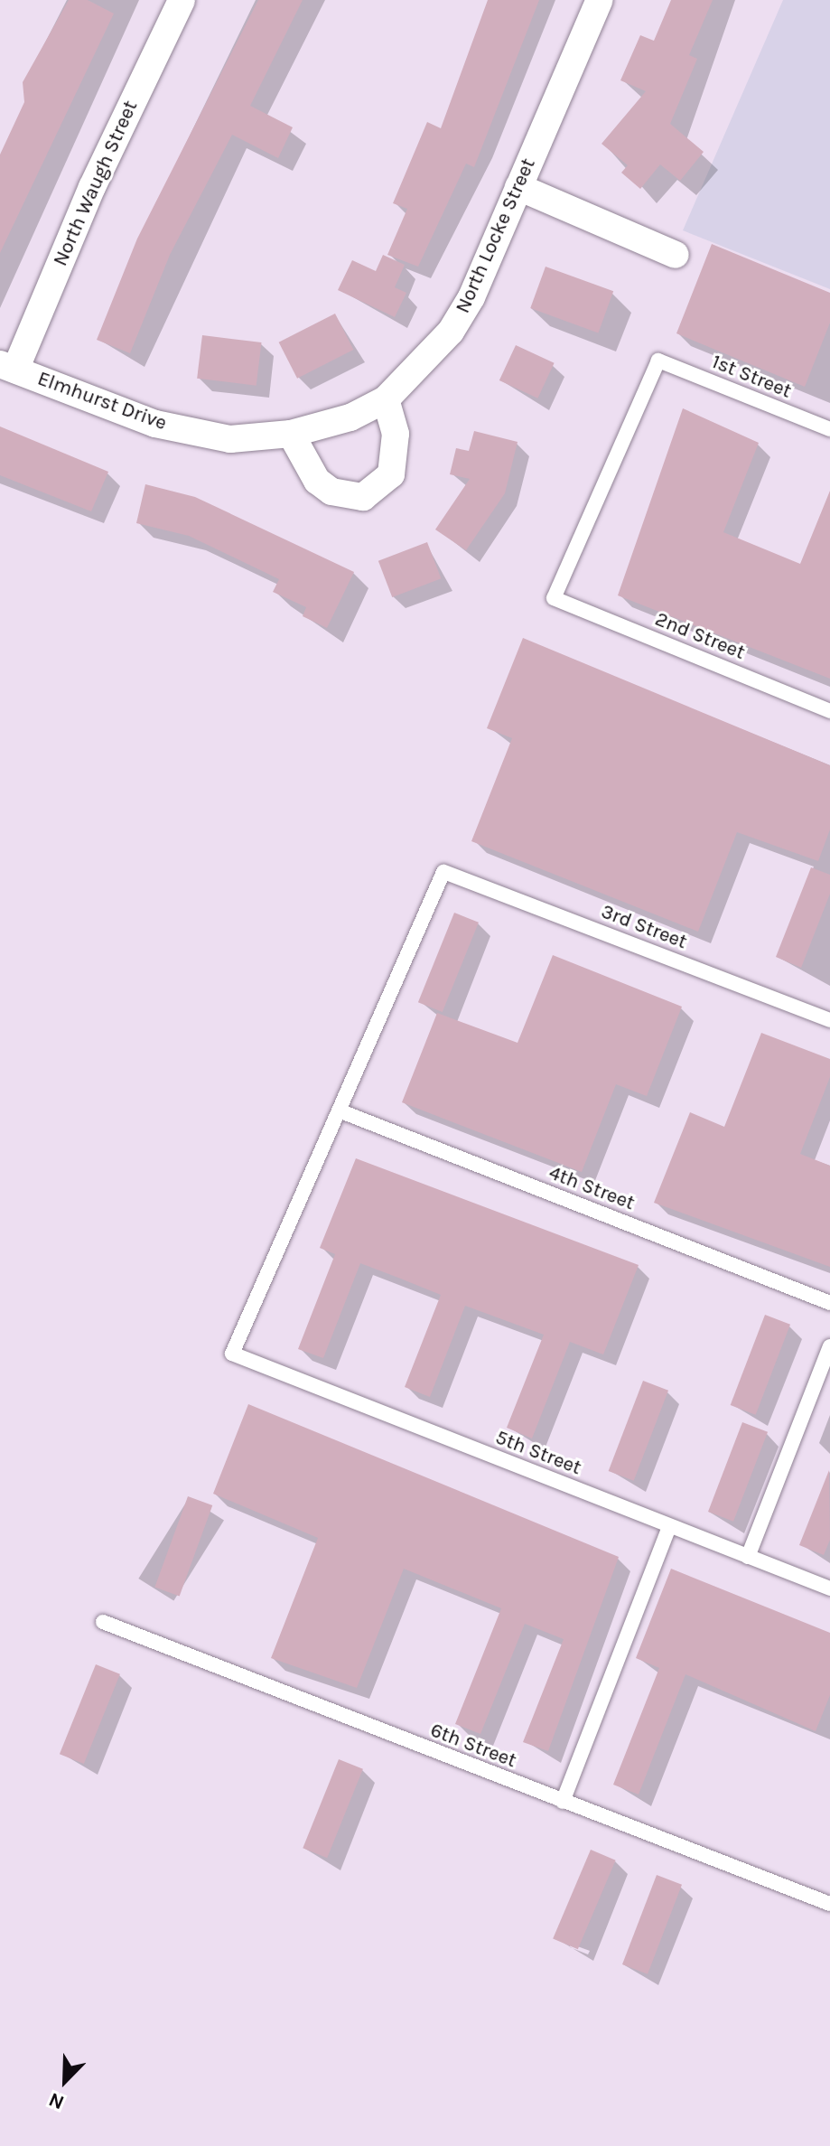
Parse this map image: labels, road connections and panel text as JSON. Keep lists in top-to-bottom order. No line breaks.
{"streets":{"street":["North Waugh Street","North Locke Street","Elmhurst Drive"],"lane":["1st Street","2nd Street","3rd Street","4th Street","5th Street","6th Street"]},"crossings":[["North Waugh Street","Elmhurst Drive"],["North Locke Street","Elmhurst Drive"],["1st Street","2nd Street"],["3rd Street","4th Street"],["3rd Street","5th Street"],["4th Street","5th Street"]],"north":"bottom left"}
